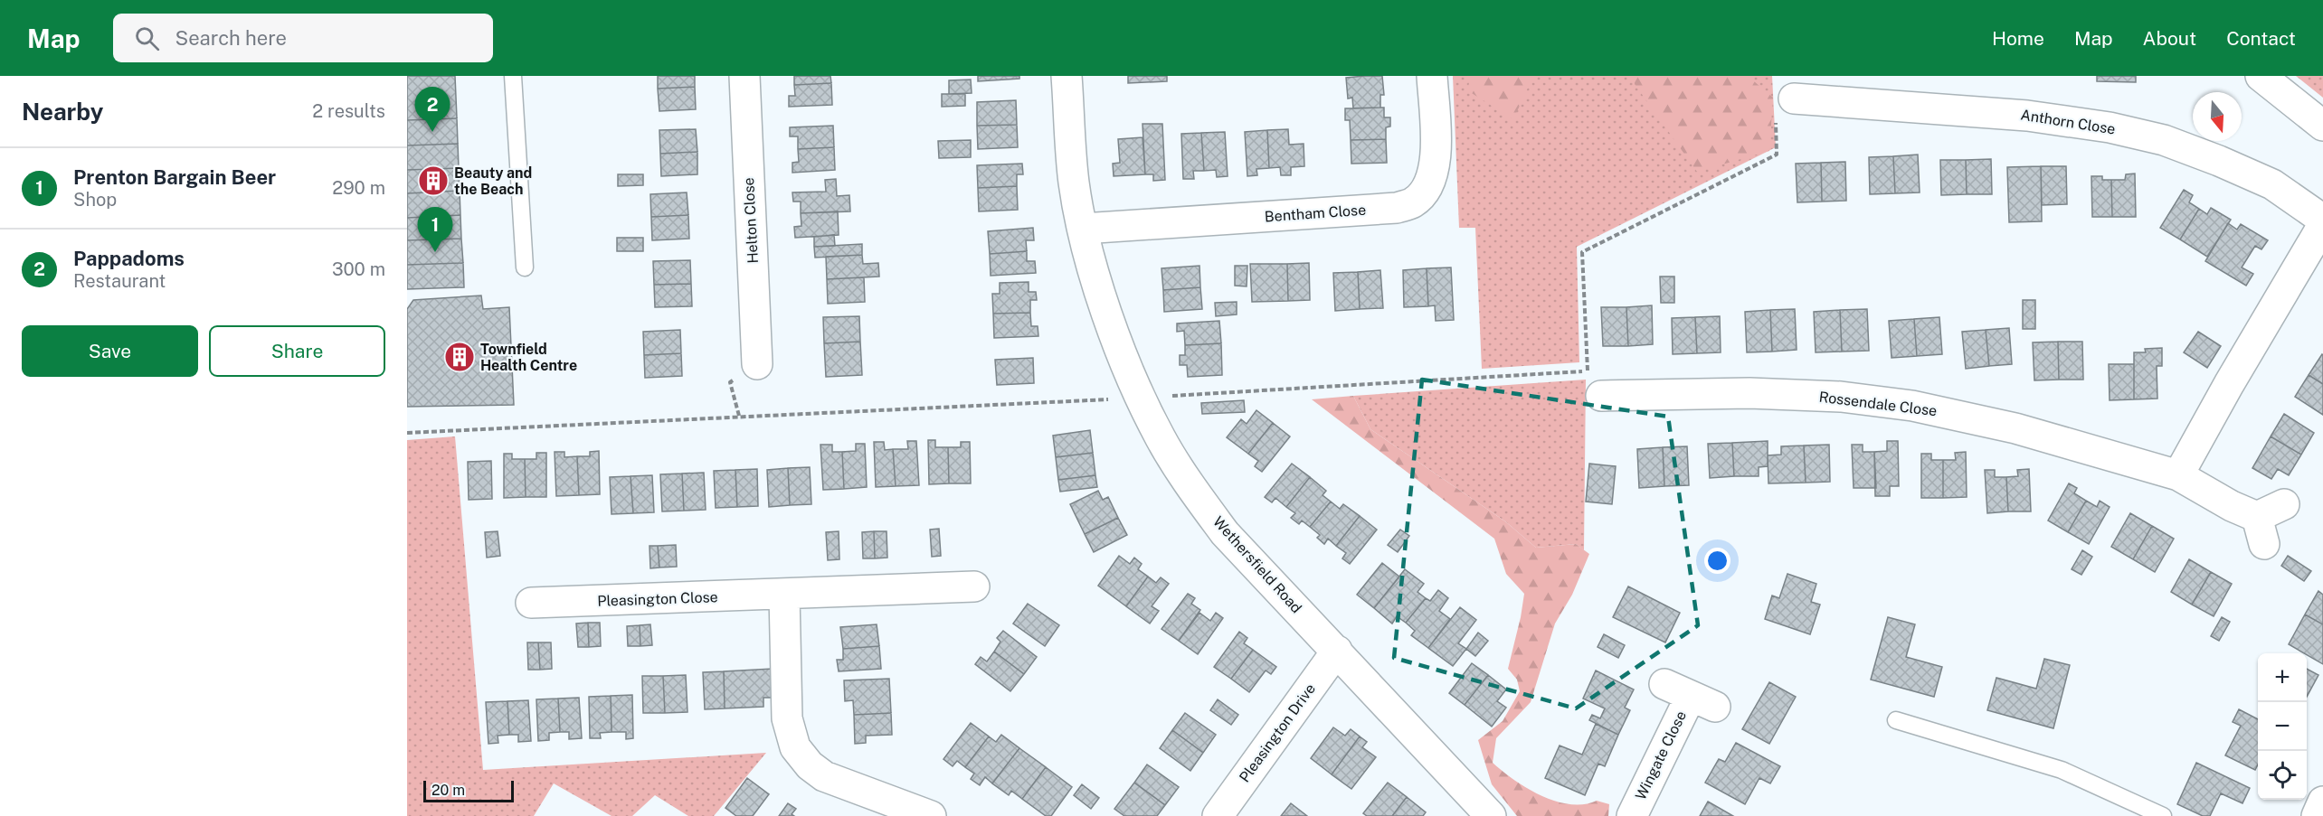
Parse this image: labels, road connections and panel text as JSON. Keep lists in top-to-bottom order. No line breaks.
{"streets":{"street":["Anthorn Close","Bentham Close","Helton Close","Rossendale Close","Wethersfield Road","Pleasington Close","Pleasington Drive","Wingate Close"]},"crossings":[["Bentham Close","Wethersfield Road"],["Wethersfield Road","Pleasington Drive"]],"places":{"building":["Beauty and the Beach","Townfield Health Centre"]},"scale_bar":"20 m","north":"bottom","page":{"header":"Map","search":"Search here","nav":["Home","Map","About","Contact"],"heading":["Nearby","2 results"],"pins":["2","1"],"list":[{"mark":"1","name":"Prenton Bargain Beer","note":"Shop","value":"290 m"},{"mark":"2","name":"Pappadoms","note":"Restaurant","value":"300 m"}],"buttons":["Save","Share"],"map_buttons":["+","−"],"scale":"20 m"}}
